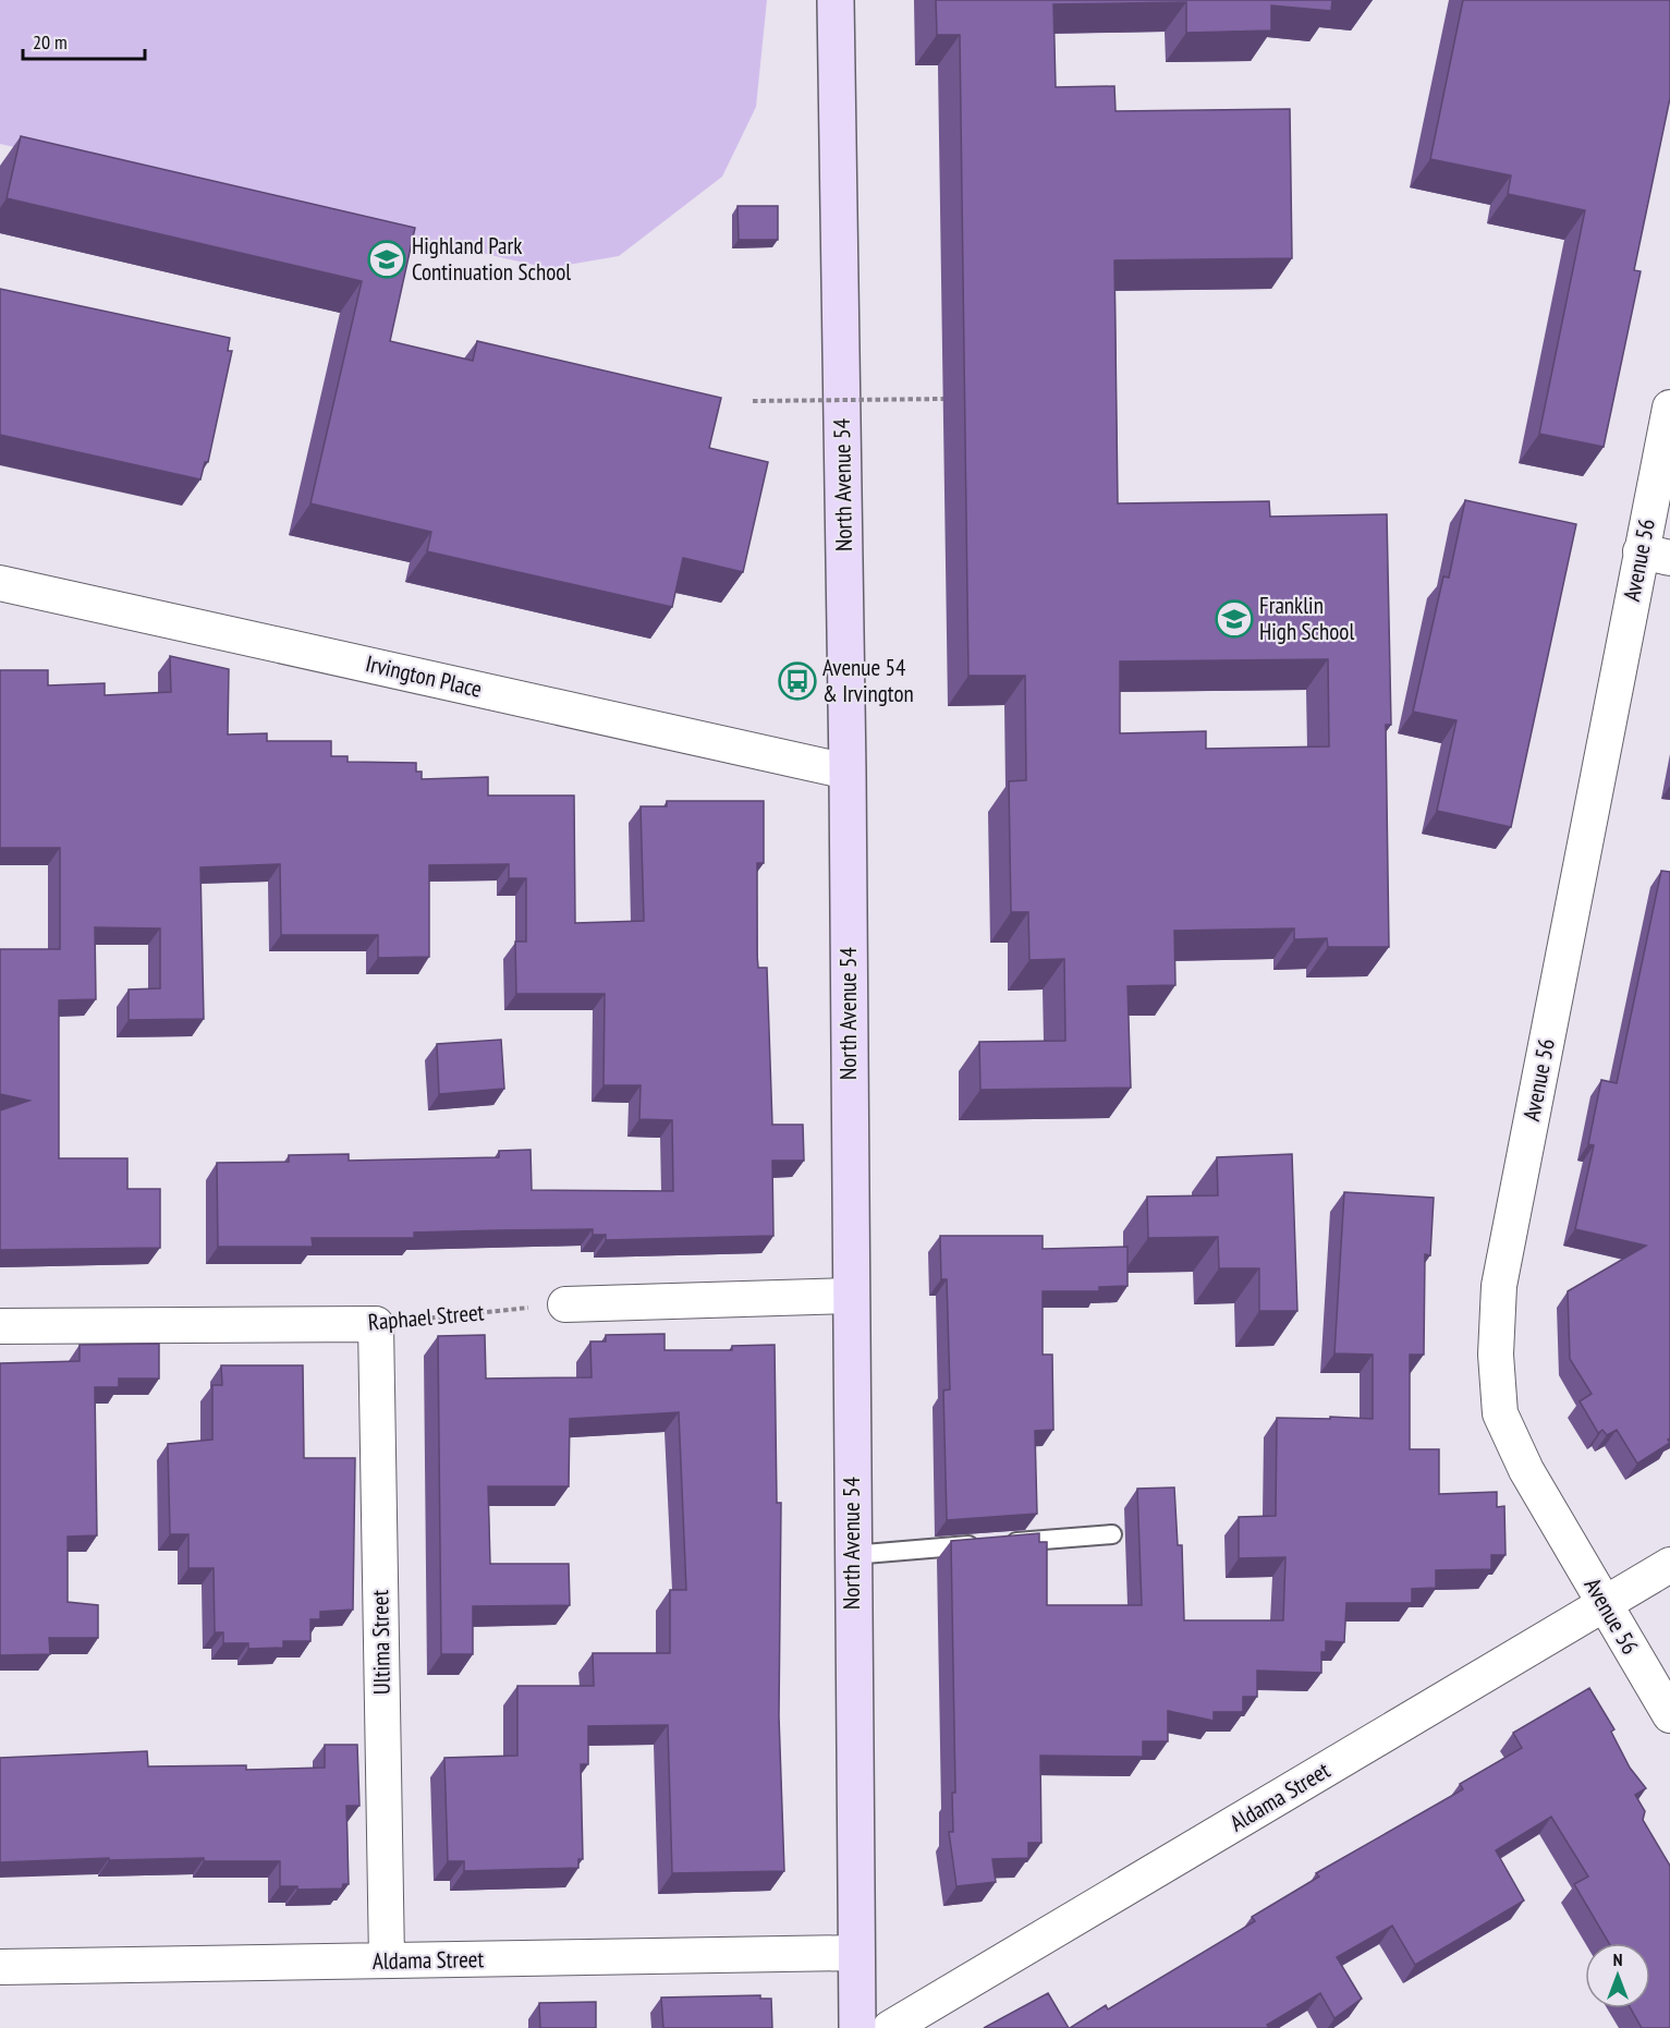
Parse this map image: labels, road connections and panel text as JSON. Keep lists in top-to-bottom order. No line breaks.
{"streets":{"street":["North Avenue 54","Avenue 56","Irvington Place","Raphael Street","Ultima Street","Aldama Street"]},"crossings":[["North Avenue 54","Irvington Place"],["North Avenue 54","Aldama Street"],["Avenue 56","Aldama Street"],["Raphael Street","Ultima Street"],["Ultima Street","Aldama Street"]],"places":{"school or university":["Highland Park Continuation School","Franklin High School"],"bus stop":["Avenue 54 & Irvington"]},"scale_bar":"20 m","north":"top"}
